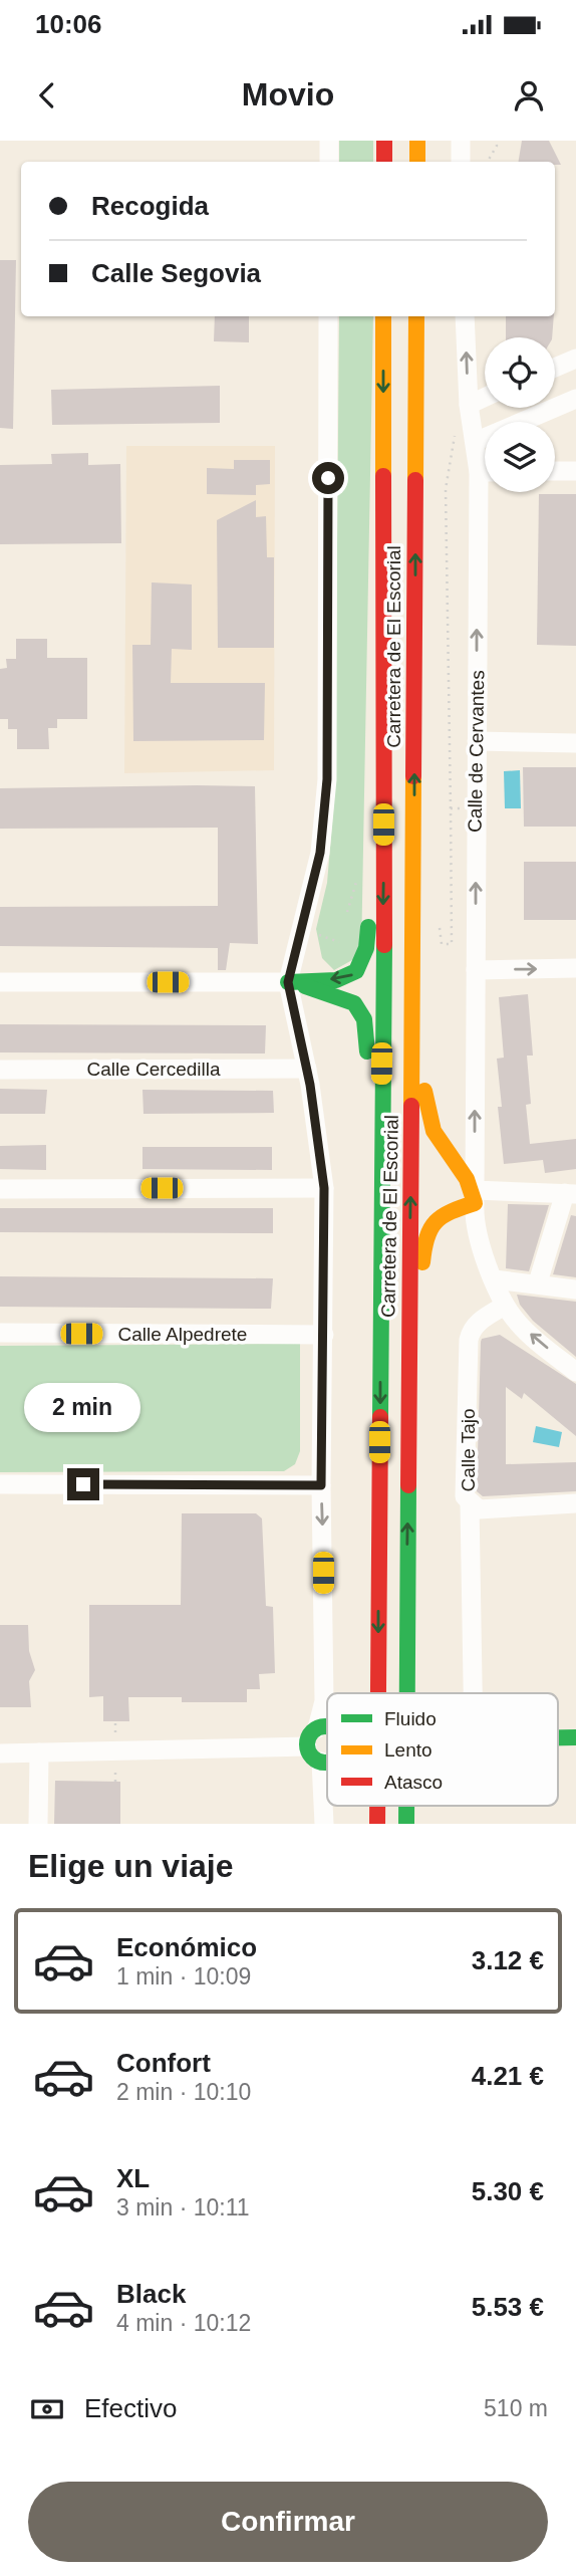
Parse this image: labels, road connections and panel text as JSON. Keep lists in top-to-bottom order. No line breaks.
{"streets":{"main road":["Carretera de El Escorial"],"street":["Calle de Cervantes","Calle Cercedilla","Calle Alpedrete","Calle Tajo"]},"crossings":[["Calle de Cervantes","Calle Tajo"]],"legend":["Fluido","Lento","Atasco"],"page":{"status":"10:06","header":"Movio","banner":["Recogida","Calle Segovia"],"bubble":"2 min","heading":"Elige un viaje","list":[{"name":"Económico","note":"1 min · 10:09","value":"3.12 €"},{"name":"Confort","note":"2 min · 10:10","value":"4.21 €"},{"name":"XL","note":"3 min · 10:11","value":"5.30 €"},{"name":"Black","note":"4 min · 10:12","value":"5.53 €"}],"pay":["Efectivo","510 m"],"buttons":"Confirmar"}}
